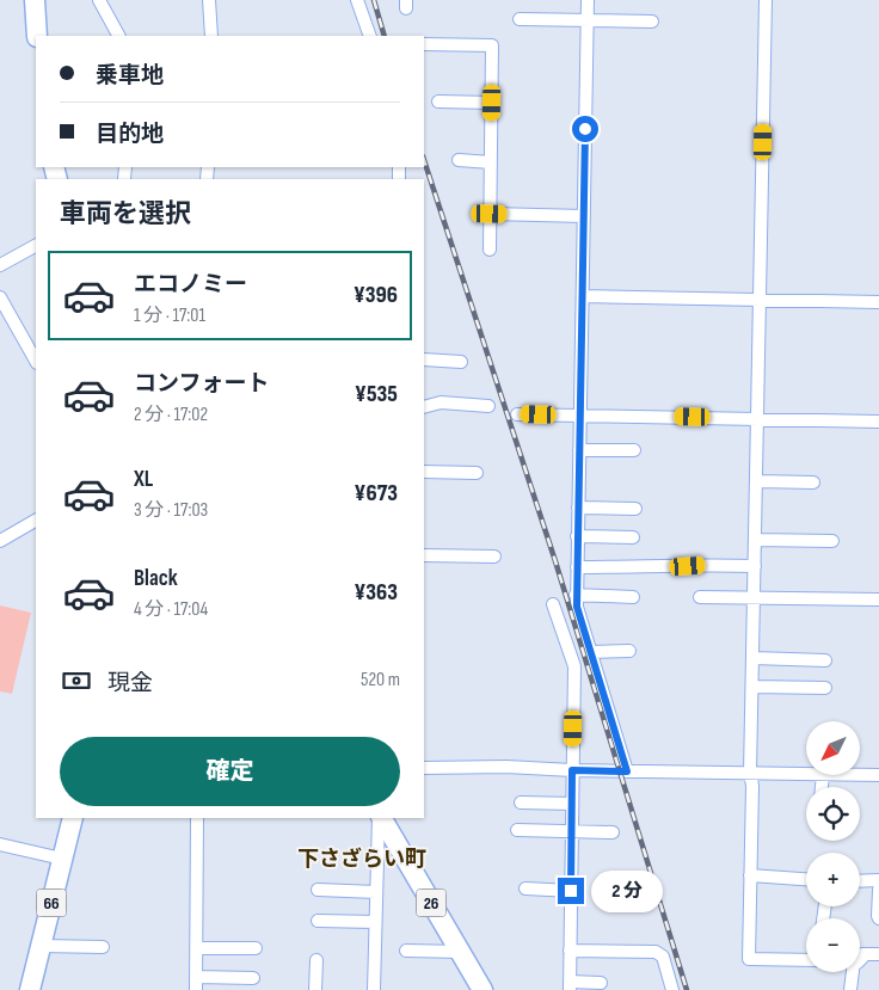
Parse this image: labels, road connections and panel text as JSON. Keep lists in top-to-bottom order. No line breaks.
{"streets":{"main road":["66","26"]},"districts":["下さざらい町"],"north":"bottom left","page":{"banner":["乗車地","目的地"],"heading":"車両を選択","list":[{"name":"エコノミー","note":"1 分 · 17:01","value":"¥396"},{"name":"コンフォート","note":"2 分 · 17:02","value":"¥535"},{"name":"XL","note":"3 分 · 17:03","value":"¥673"},{"name":"Black","note":"4 分 · 17:04","value":"¥363"}],"pay":["現金","520 m"],"map_buttons":["+","−"],"buttons":"確定","bubble":"2 分"}}
